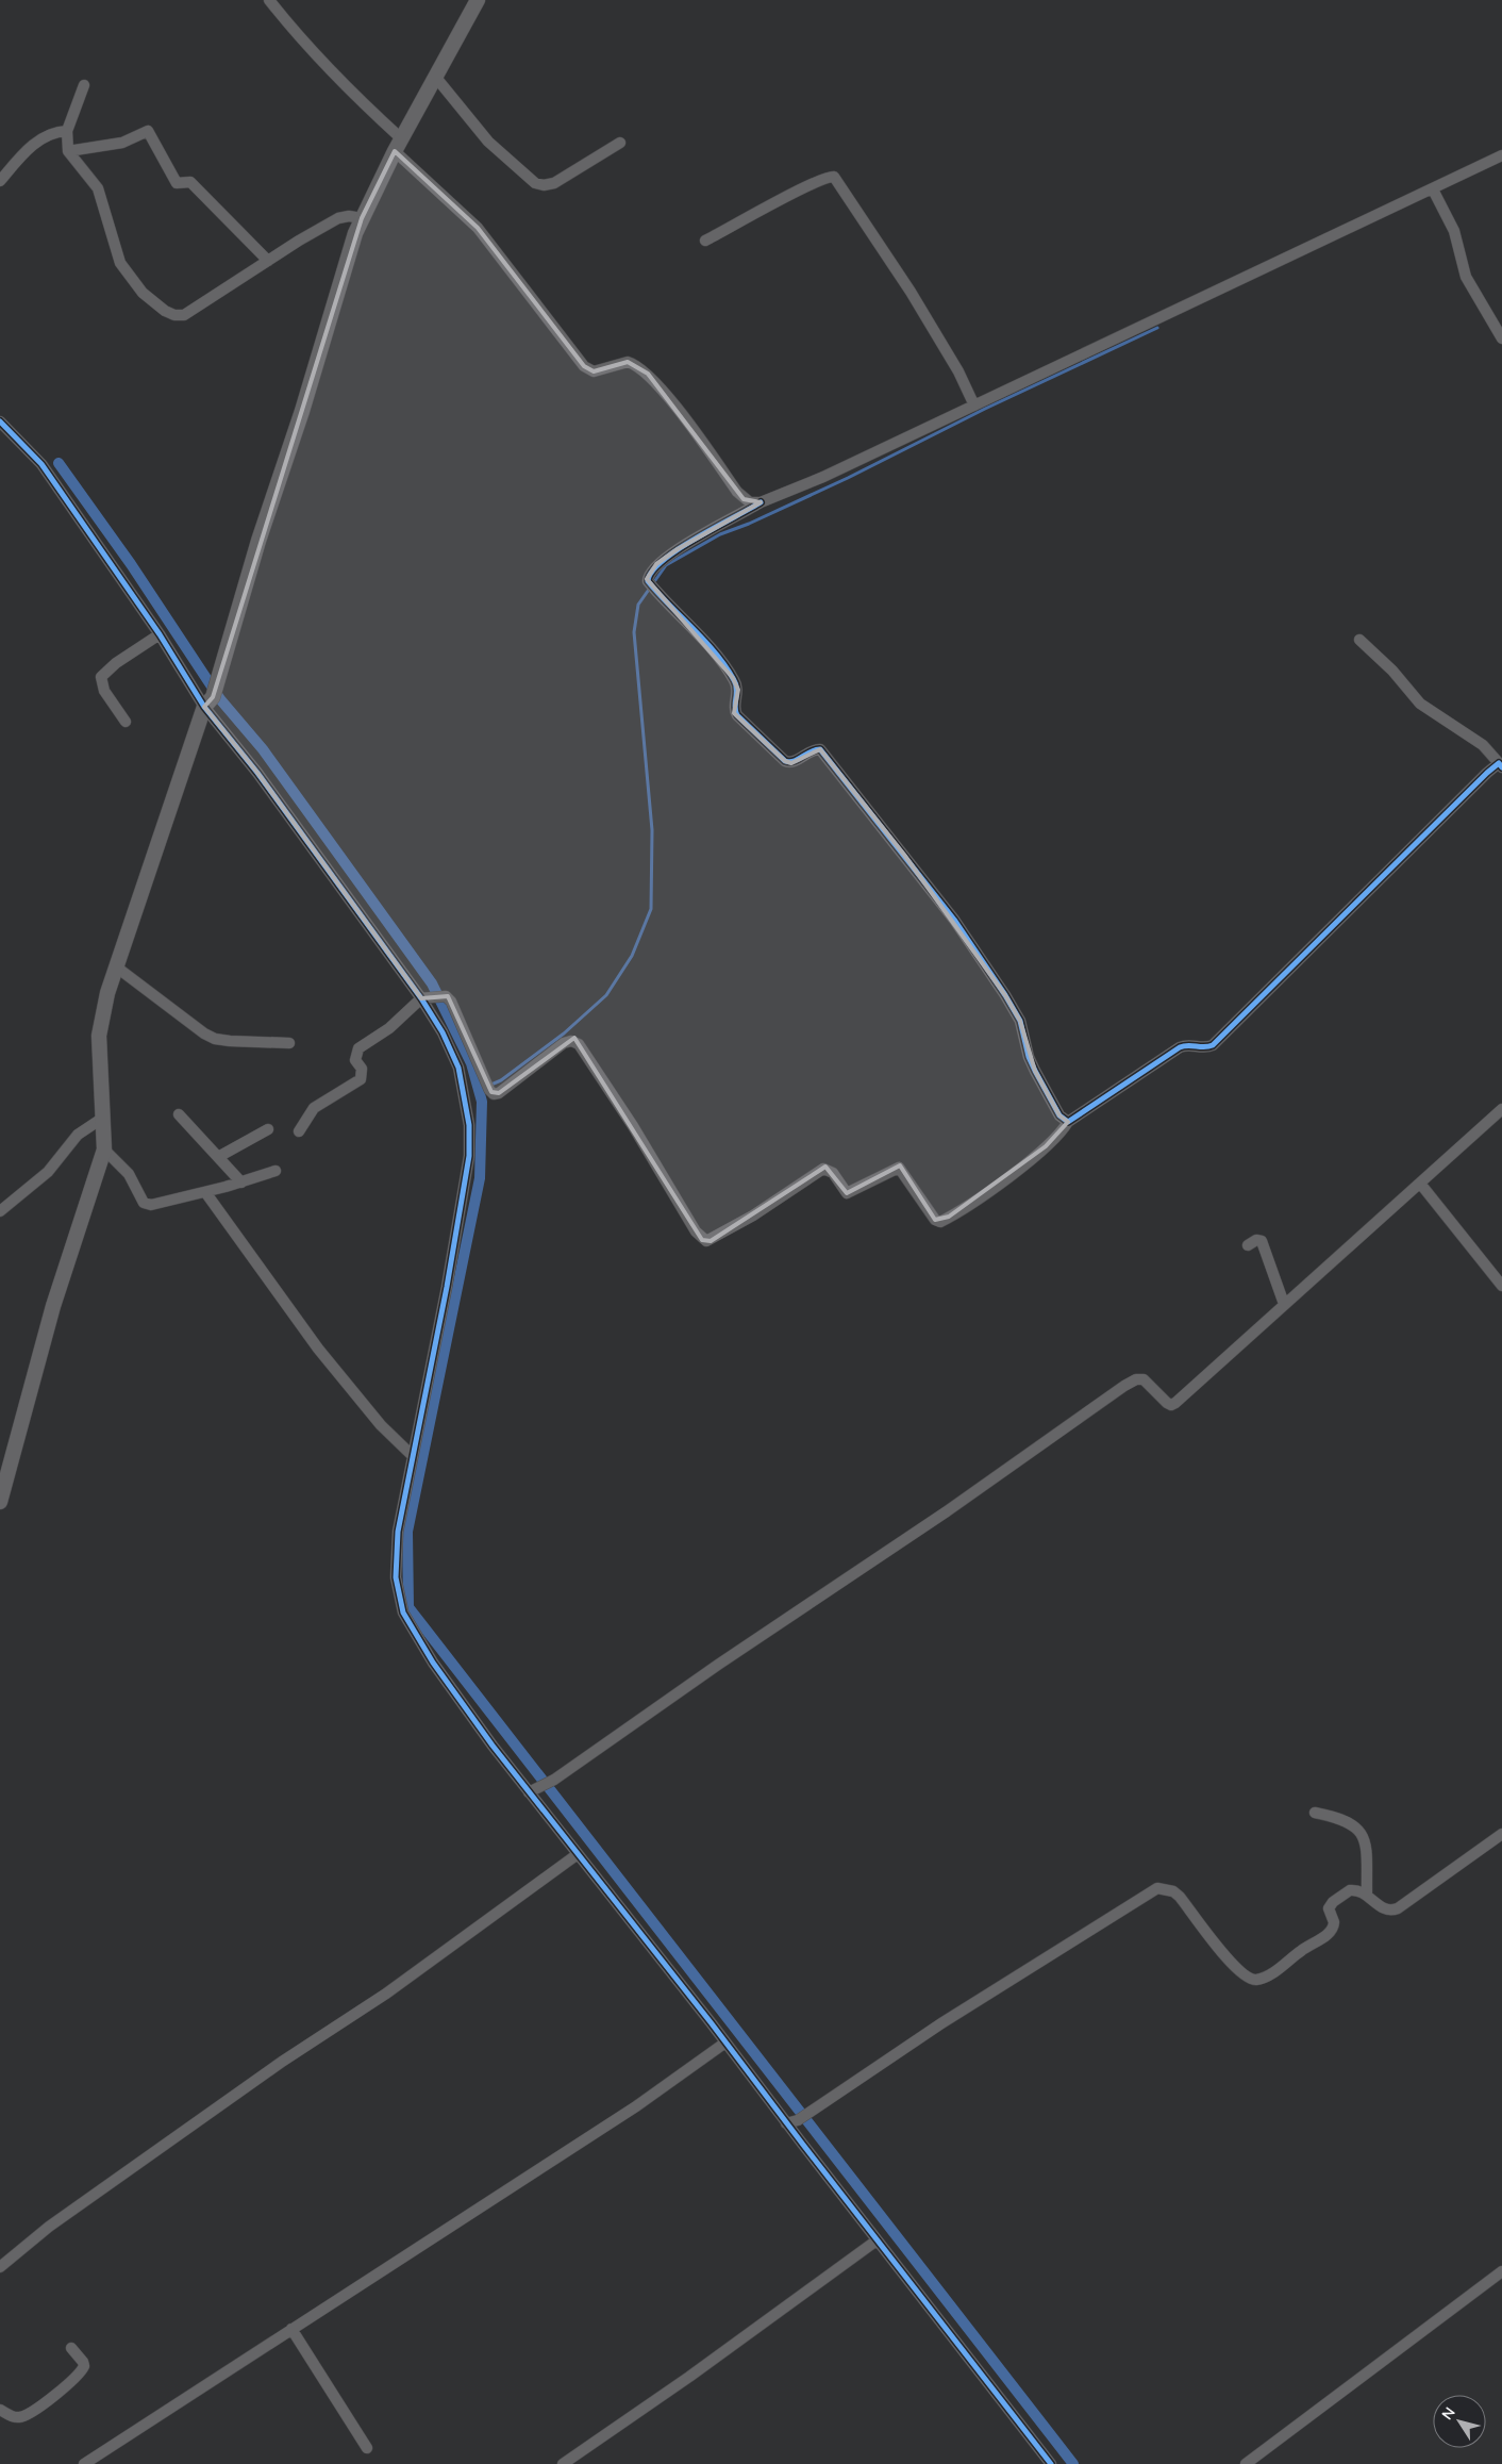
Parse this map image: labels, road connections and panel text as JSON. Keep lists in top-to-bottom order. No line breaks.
{"north":"top left"}
